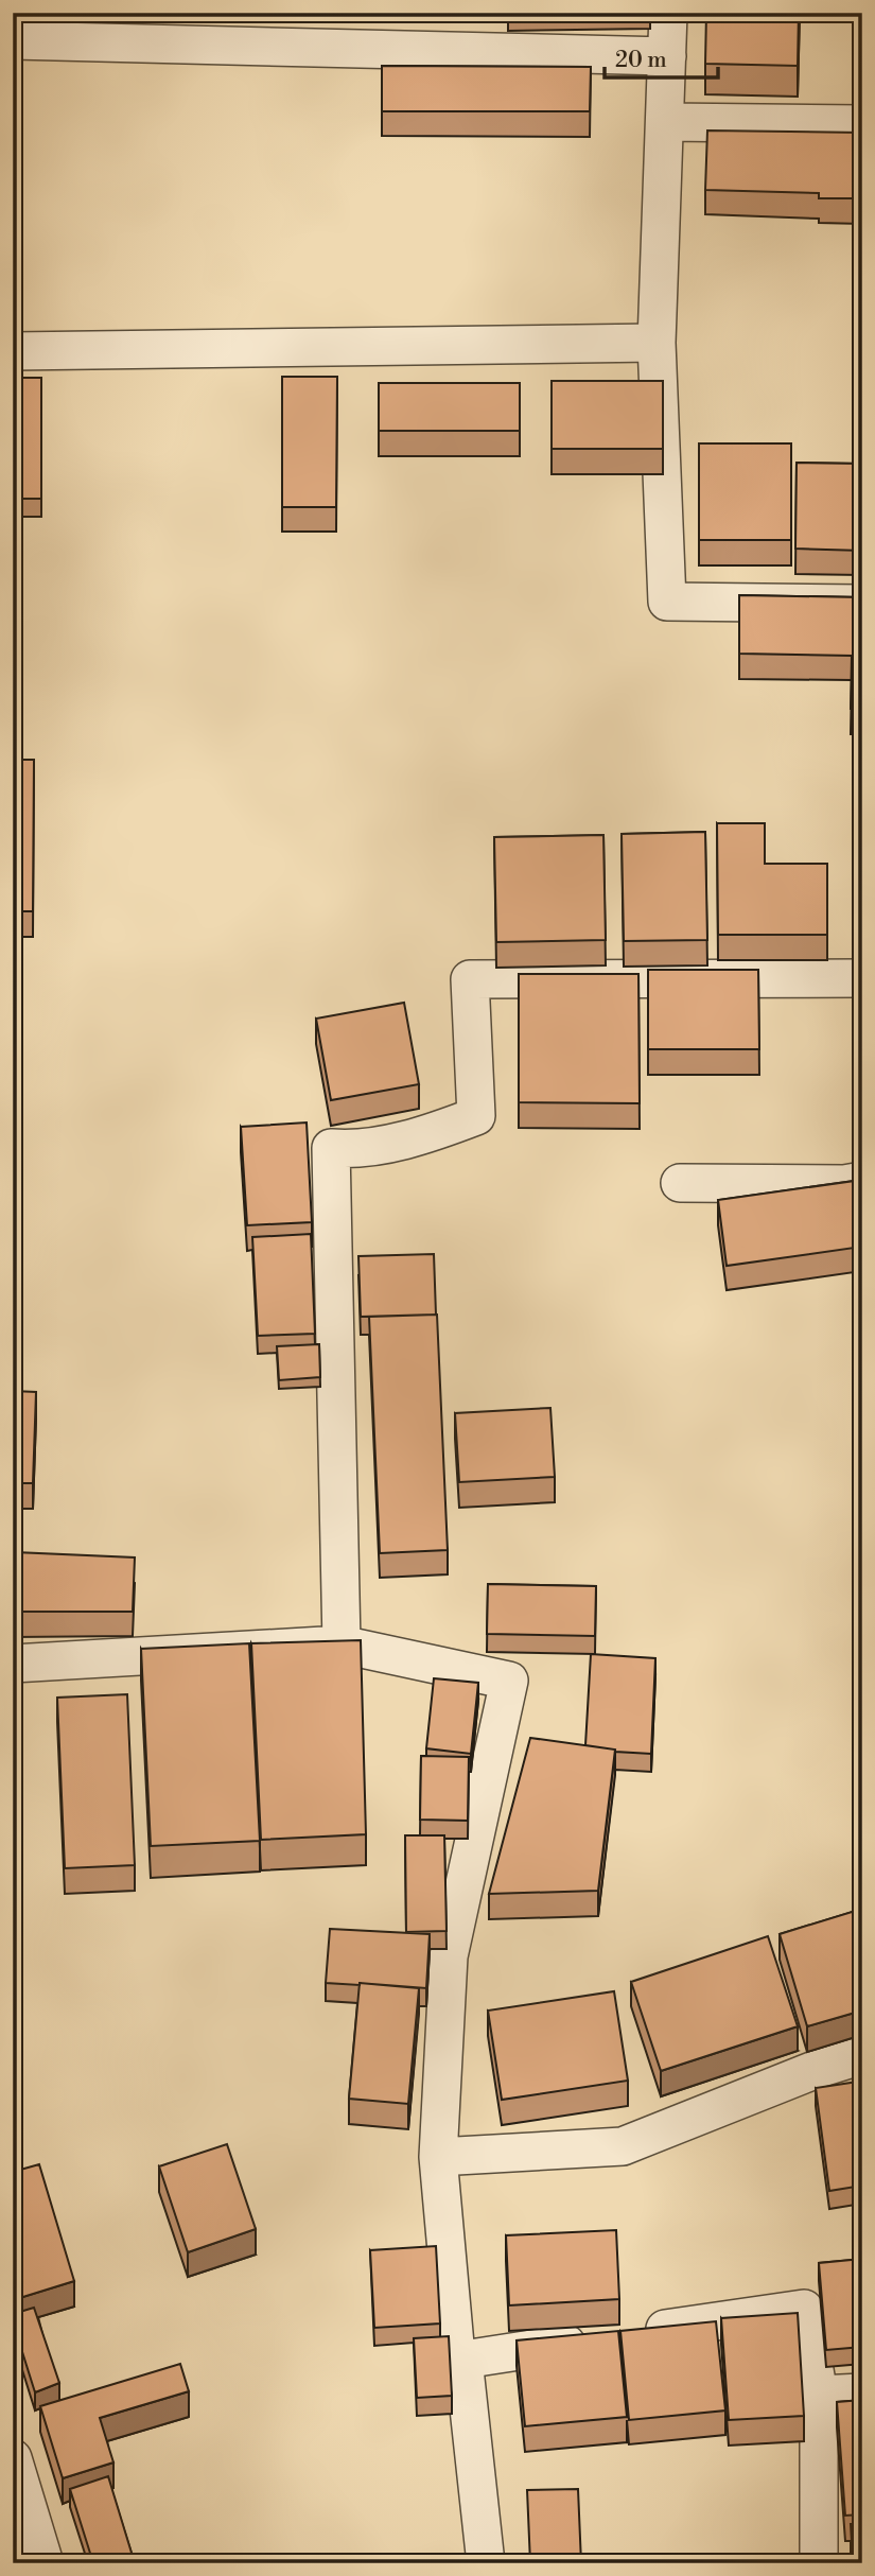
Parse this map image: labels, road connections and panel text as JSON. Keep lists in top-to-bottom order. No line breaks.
{"scale_bar":"20 m"}
